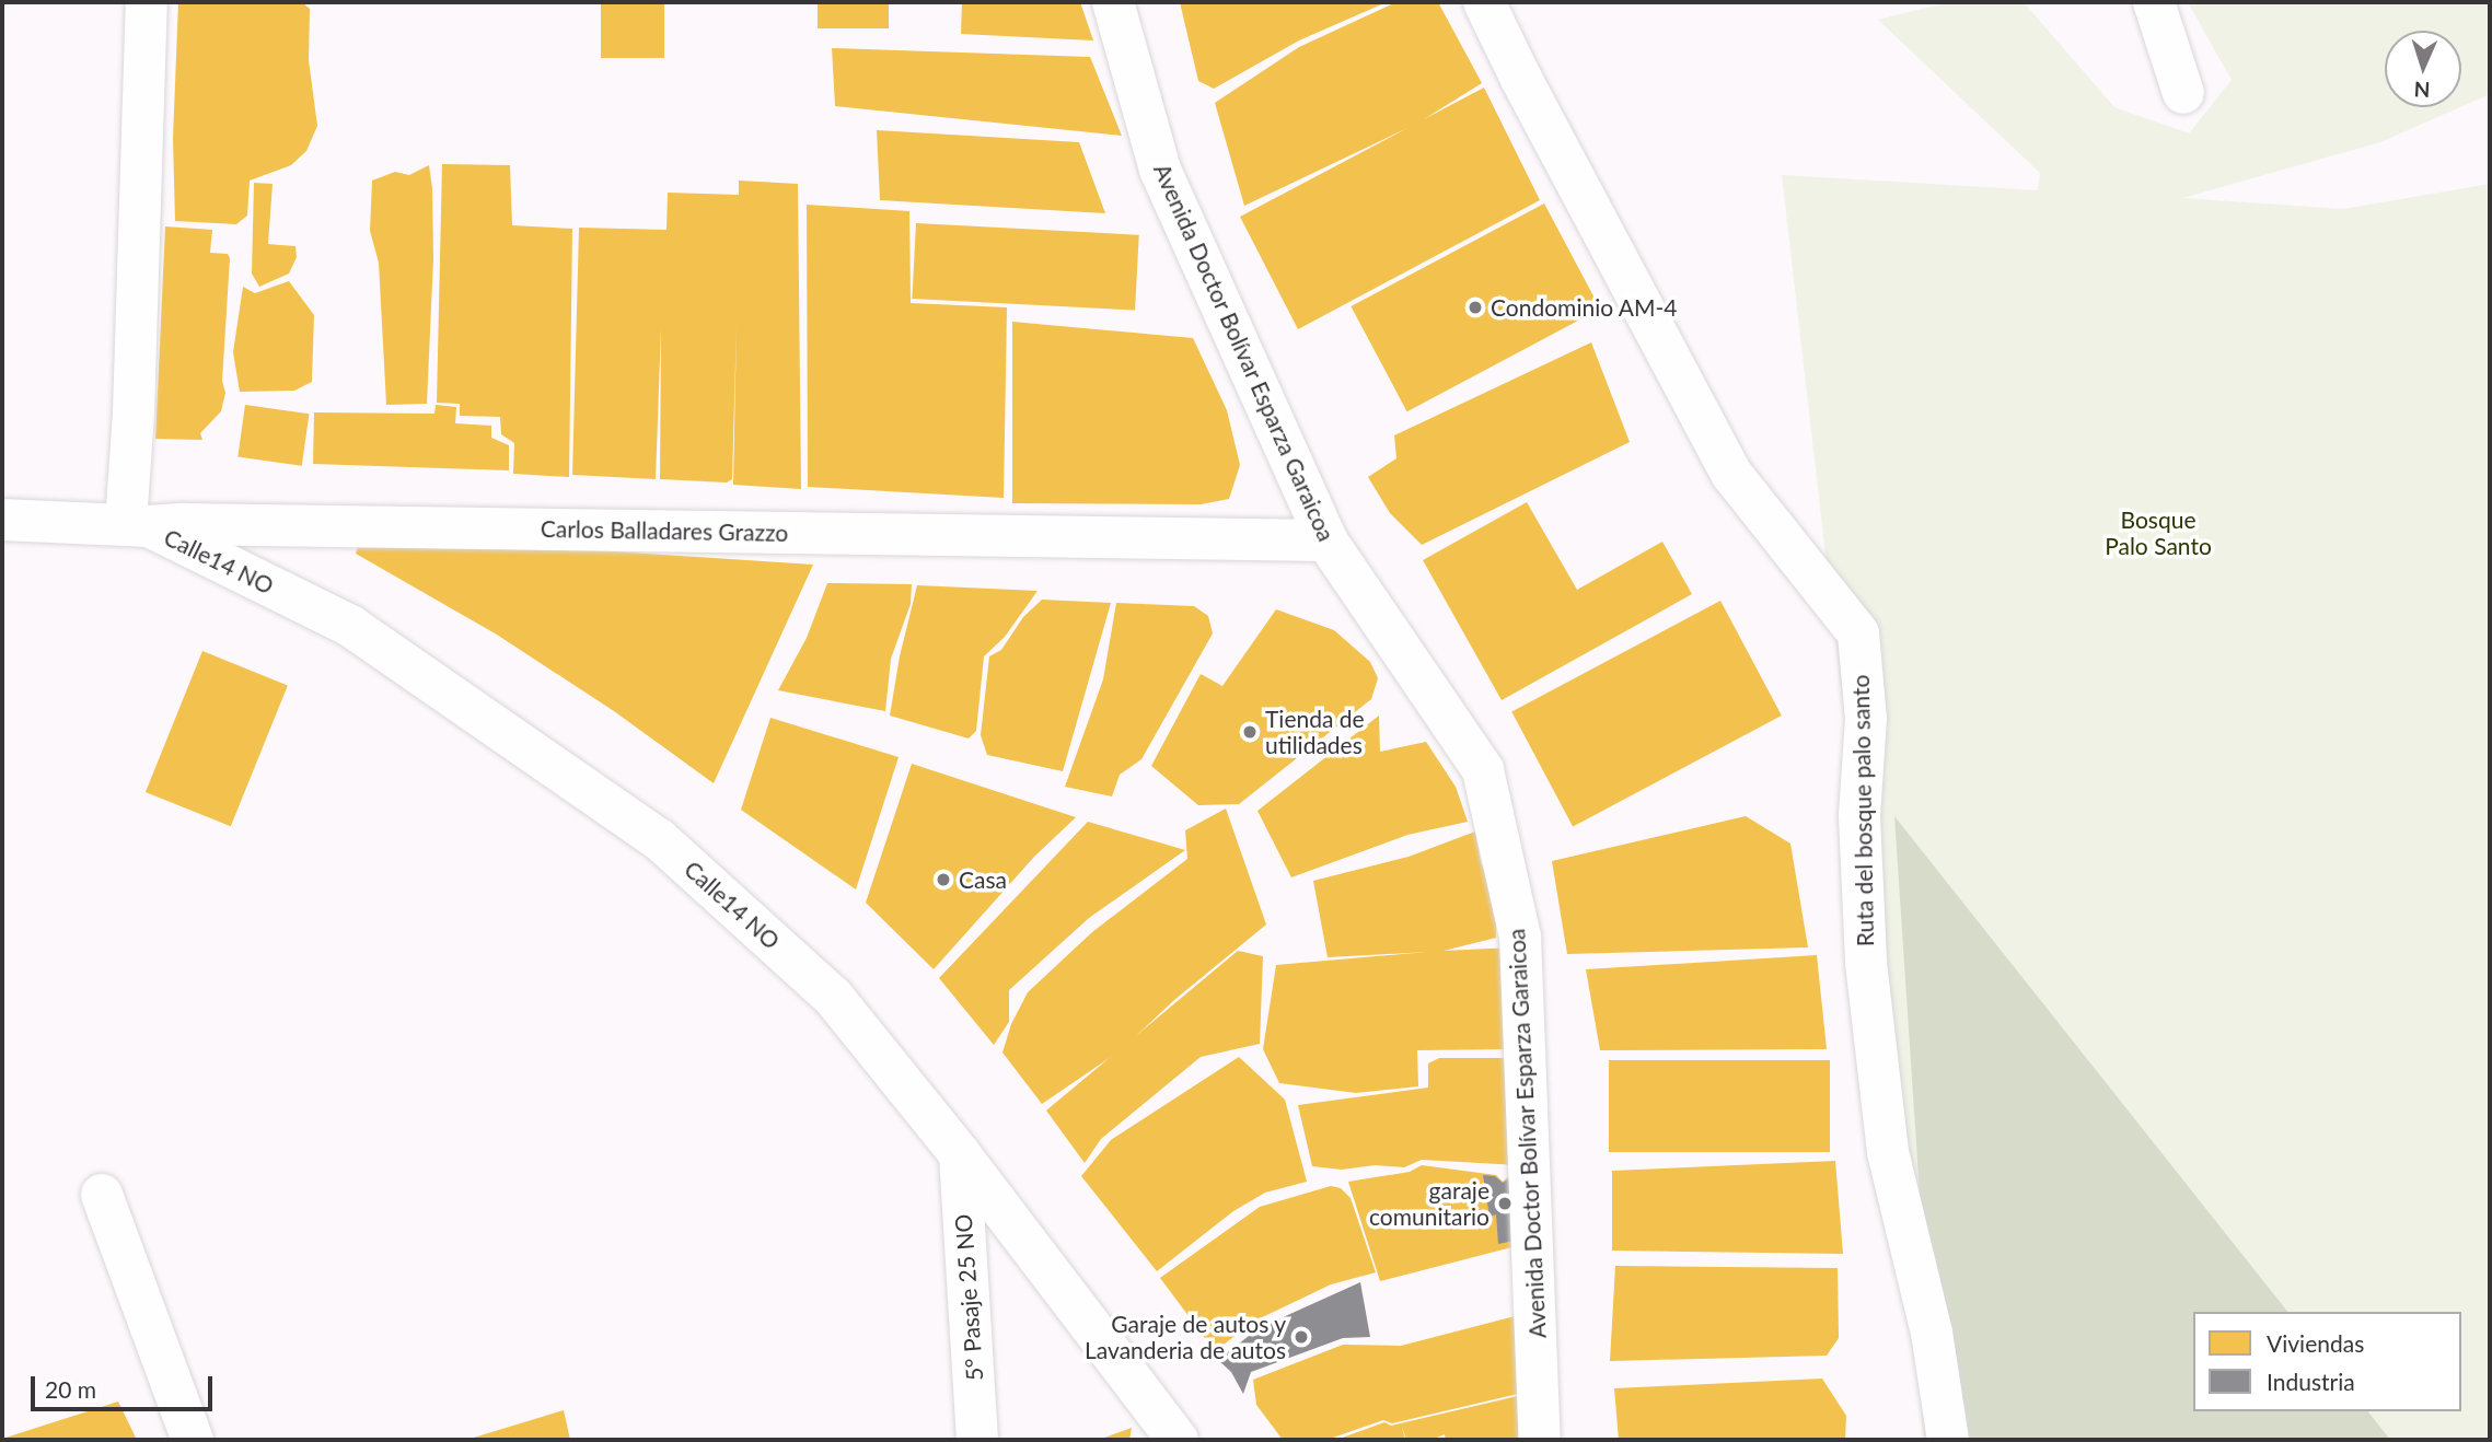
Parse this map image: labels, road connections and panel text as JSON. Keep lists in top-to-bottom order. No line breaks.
{"streets":{"street":["Avenida Doctor Bolívar Esparza Garaicoa","Carlos Balladares Grazzo","Calle14 NO","Ruta del bosque palo santo","5° Pasaje 25 NO"]},"crossings":[["Avenida Doctor Bolívar Esparza Garaicoa","Carlos Balladares Grazzo"],["Carlos Balladares Grazzo","Calle14 NO"],["Calle14 NO","5° Pasaje 25 NO"]],"parks":["Bosque Palo Santo"],"places":["Condominio AM-4","Tienda de utilidades","Casa","garaje comunitario","Garaje de autos y Lavanderia de autos"],"legend":["Viviendas","Industria"],"scale_bar":"20 m","north":"bottom"}
